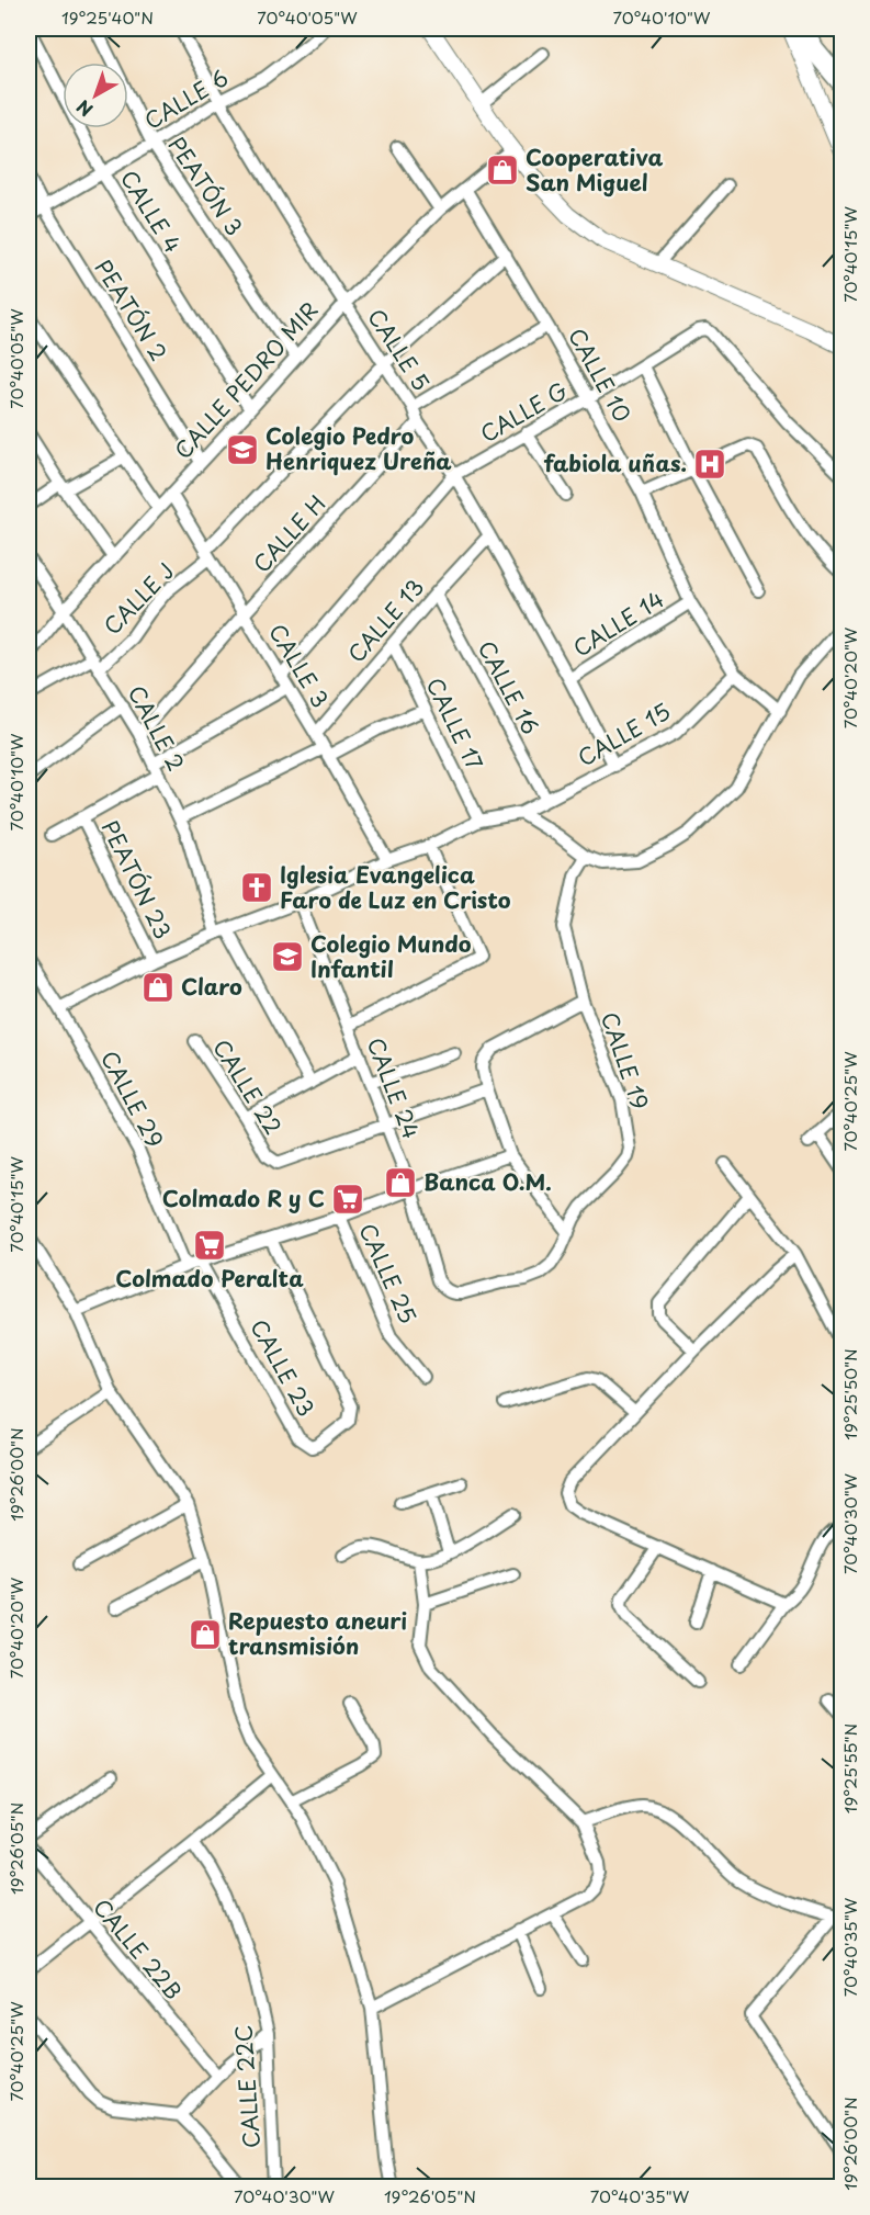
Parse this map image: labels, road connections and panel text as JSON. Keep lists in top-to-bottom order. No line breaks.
{"streets":{"street":["CALLE 6","PEATÓN 3","CALLE 4","PEATÓN 2","CALLE 5","CALLE 10","CALLE PEDRO MIR","CALLE G","CALLE H","CALLE J","CALLE 13","CALLE 14","CALLE 3","CALLE 16","CALLE 17","CALLE 2","CALLE 15","PEATÓN 23","CALLE 19","CALLE 22","CALLE 24","CALLE 29","CALLE 25","CALLE 23","CALLE 22B","CALLE 22C"]},"crossings":[["CALLE 6","PEATÓN 3"],["CALLE 6","CALLE 4"],["CALLE 6","PEATÓN 2"],["CALLE 6","CALLE 5"],["PEATÓN 3","CALLE PEDRO MIR"],["CALLE 4","CALLE PEDRO MIR"],["PEATÓN 2","CALLE PEDRO MIR"],["CALLE 5","CALLE PEDRO MIR"],["CALLE 5","CALLE G"],["CALLE 5","CALLE H"],["CALLE 5","CALLE J"],["CALLE 5","CALLE 13"],["CALLE 5","CALLE 14"],["CALLE 5","CALLE 15"],["CALLE 10","CALLE PEDRO MIR"],["CALLE 10","CALLE G"],["CALLE 10","CALLE J"],["CALLE 10","CALLE 14"],["CALLE 10","CALLE 15"],["CALLE PEDRO MIR","CALLE 3"],["CALLE PEDRO MIR","CALLE 2"],["CALLE G","CALLE 3"],["CALLE G","CALLE 2"],["CALLE G","PEATÓN 23"],["CALLE H","CALLE 3"],["CALLE H","CALLE 2"],["CALLE J","CALLE 3"],["CALLE J","CALLE 2"],["CALLE 13","CALLE 3"],["CALLE 13","CALLE 16"],["CALLE 13","CALLE 17"],["CALLE 3","CALLE 15"],["CALLE 16","CALLE 15"],["CALLE 17","CALLE 15"],["CALLE 2","CALLE 15"],["CALLE 15","PEATÓN 23"],["CALLE 15","CALLE 24"],["CALLE 15","CALLE 29"],["CALLE 19","CALLE 24"],["CALLE 22","CALLE 24"]],"places":{"shop":["Cooperativa San Miguel","Claro","Banca O.M.","Repuesto aneuri transmisión"],"school or university":["Colegio Pedro Henriquez Ureña","Colegio Mundo Infantil"],"hospital":["fabiola uñas."],"church":["Iglesia Evangelica Faro de Luz en Cristo"],"supermarket":["Colmado R y C","Colmado Peralta"]},"north":"bottom left","coordinates":["19°25'40\"N","70°40'05\"W","70°40'10\"W","70°40'15\"W","70°40'20\"W","70°40'25\"W","19°25'50\"N","19°26'00\"N","70°40'30\"W","19°25'55\"N","19°26'05\"N","70°40'35\"W"]}
